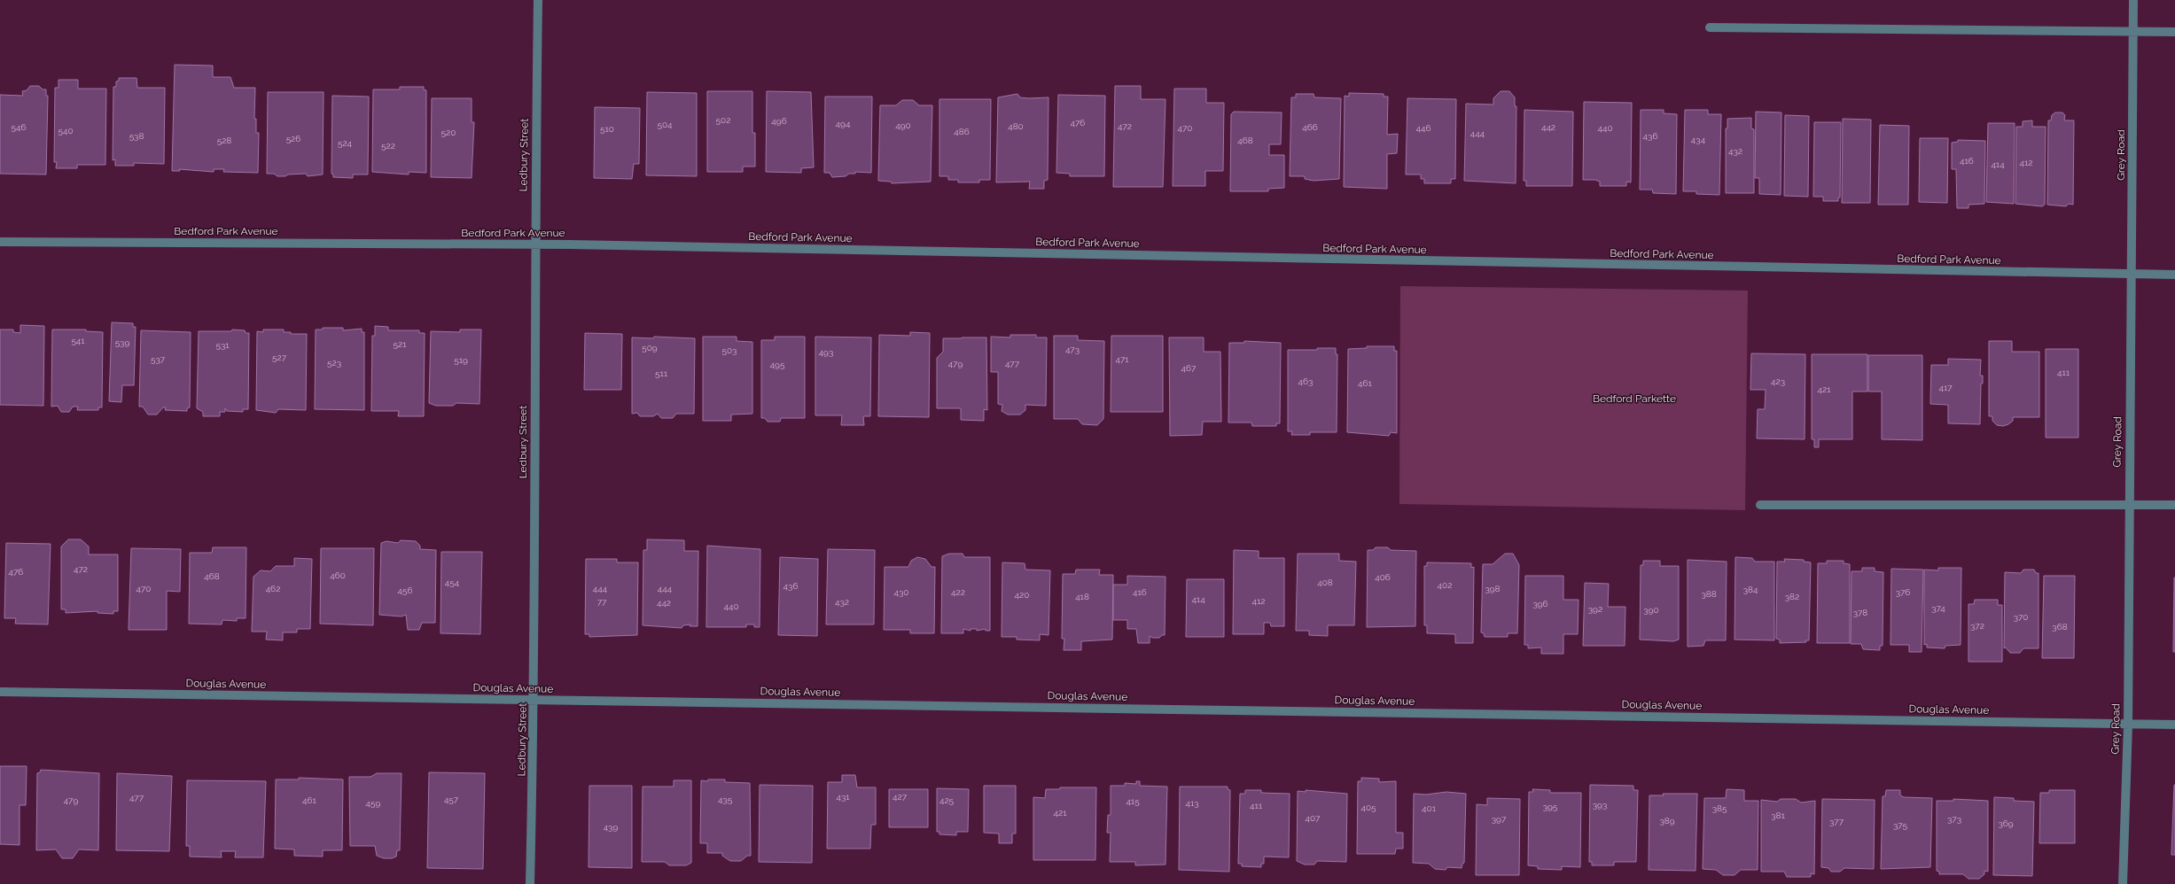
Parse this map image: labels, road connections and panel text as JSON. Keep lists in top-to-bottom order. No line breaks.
{"streets":{"street":["Ledbury Street","Grey Road","Bedford Park Avenue","Douglas Avenue"]},"crossings":[["Ledbury Street","Bedford Park Avenue"],["Ledbury Street","Douglas Avenue"],["Grey Road","Bedford Park Avenue"],["Grey Road","Douglas Avenue"]],"parks":["Bedford Parkette"],"house_numbers":["502","496","476","494","504","490","480","472","546","466","442","470","446","440","510","540","486","520","444","538","436","526","434","528","468","524","522","432","416","412","414","541","539","521","531","509","473","503","493","527","537","471","519","523","479","477","495","467","411","511","463","423","461","417","421","472","476","460","468","406","454","408","402","436","470","462","444","444","398","384","456","430","422","416","376","388","420","418","382","414","412","77","432","442","396","440","374","392","390","378","370","372","368","431","427","477","457","435","479","461","425","415","459","413","393","411","395","405","401","385","421","381","407","397","373","389","377","369","375","439"]}
